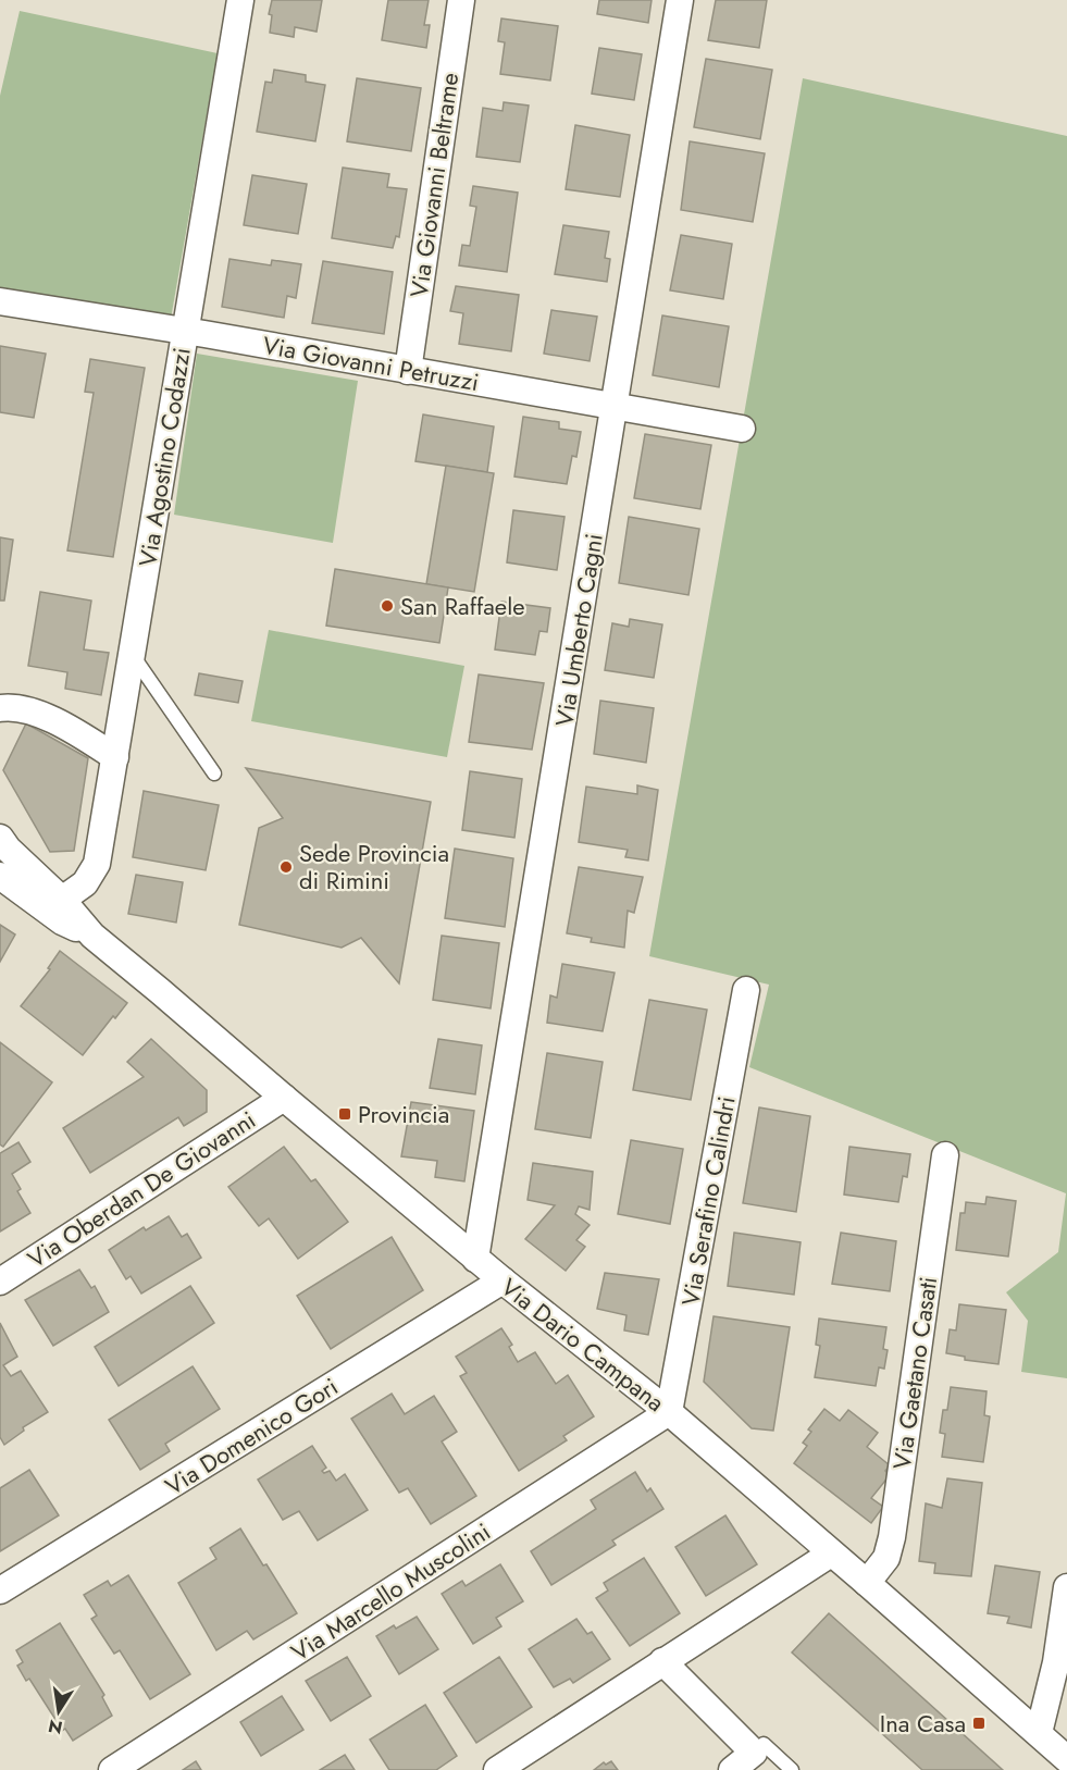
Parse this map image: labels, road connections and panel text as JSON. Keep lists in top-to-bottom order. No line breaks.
{"streets":{"street":["Via Giovanni Beltrame","Via Giovanni Petruzzi","Via Agostino Codazzi","Via Umberto Cagni","Via Oberdan De Giovanni","Via Serafino Calindri","Via Dario Campana","Via Gaetano Casati","Via Domenico Gori","Via Marcello Muscolini"]},"crossings":[["Via Giovanni Beltrame","Via Giovanni Petruzzi"],["Via Giovanni Petruzzi","Via Agostino Codazzi"],["Via Giovanni Petruzzi","Via Umberto Cagni"],["Via Agostino Codazzi","Via Dario Campana"],["Via Umberto Cagni","Via Dario Campana"],["Via Oberdan De Giovanni","Via Dario Campana"],["Via Serafino Calindri","Via Dario Campana"],["Via Serafino Calindri","Via Marcello Muscolini"],["Via Dario Campana","Via Gaetano Casati"],["Via Dario Campana","Via Domenico Gori"],["Via Dario Campana","Via Marcello Muscolini"]],"places":{"other":["San Raffaele","Sede Provincia di Rimini"],"transit":["Provincia","Ina Casa"]},"north":"bottom"}
